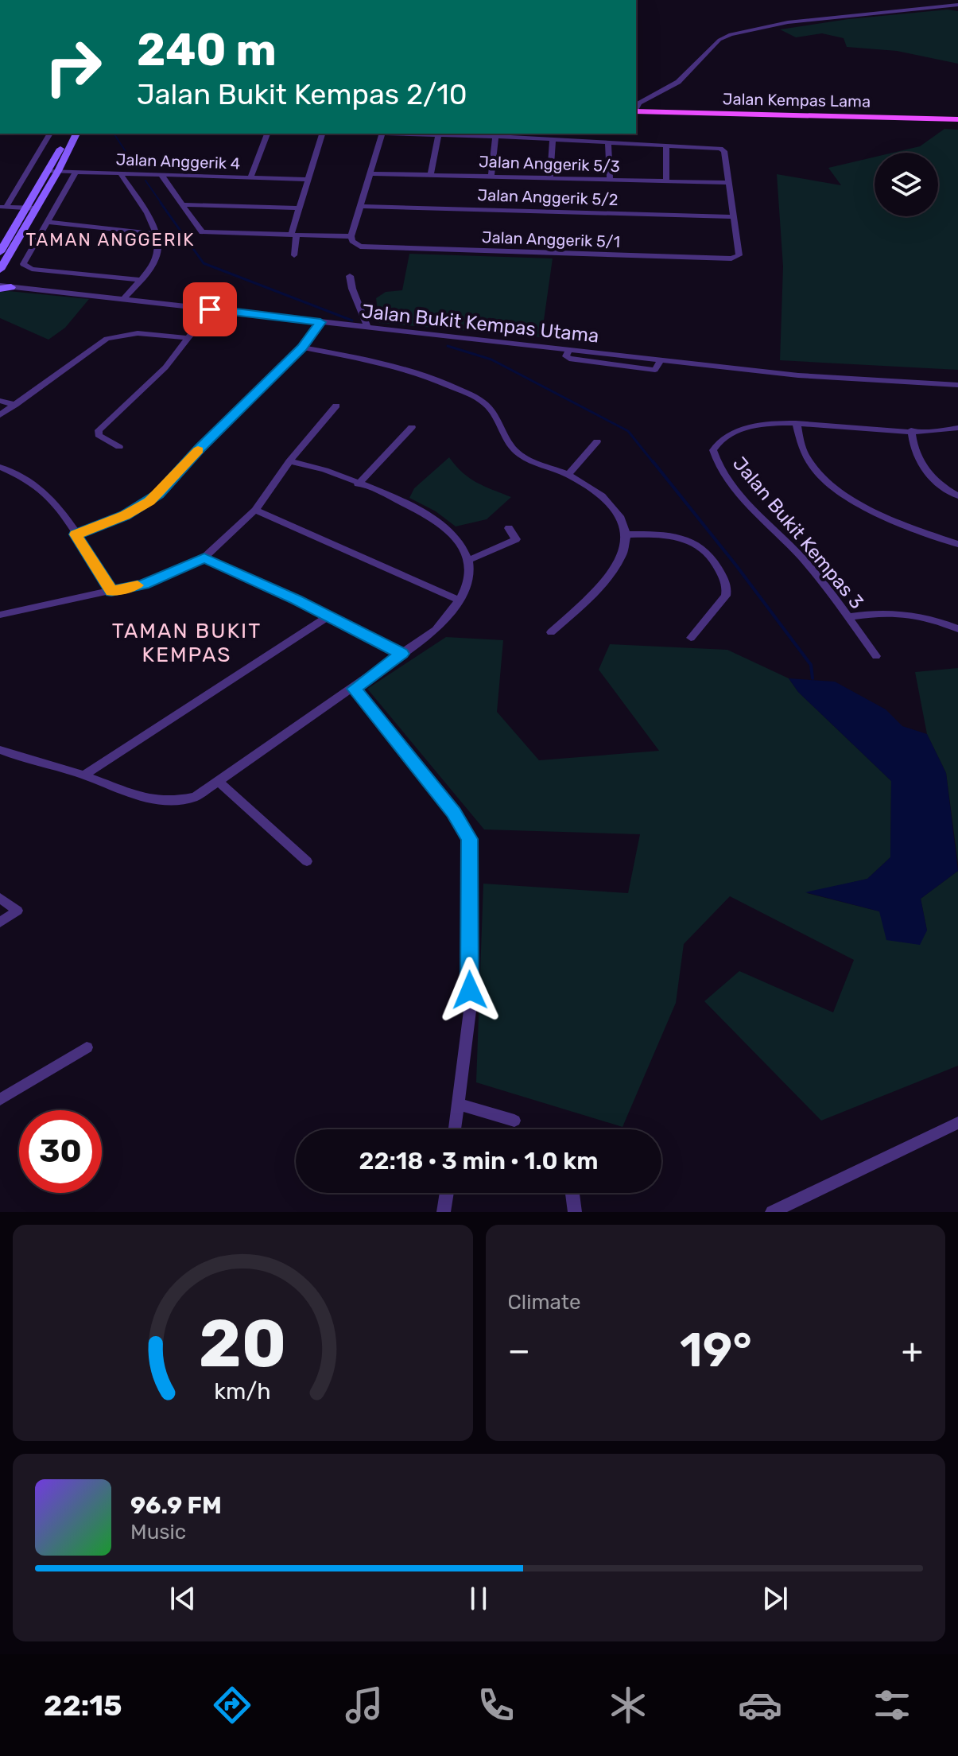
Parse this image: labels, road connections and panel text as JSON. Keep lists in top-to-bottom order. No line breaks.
{"streets":{"main road":["Jalan Kempas Lama"],"street":["Jalan Anggerik 4","Jalan Anggerik 5/3","Jalan Anggerik 5/2","Jalan Anggerik 5/1","Jalan Bukit Kempas Utama","Jalan Bukit Kempas 3"]},"crossings":[["Jalan Anggerik 5/2","Jalan Anggerik 5/1"]],"districts":["TAMAN ANGGERIK","TAMAN BUKIT KEMPAS"],"page":{"turn":["240 m","Jalan Bukit Kempas 2/10"],"limit":"30","trip":"22:18 · 3 min · 1.0 km","tile":"Climate","heat":["−","19°","+"],"song":["96.9 FM","Music"],"tabs":"22:15","gauge":["20","km/h"]}}
